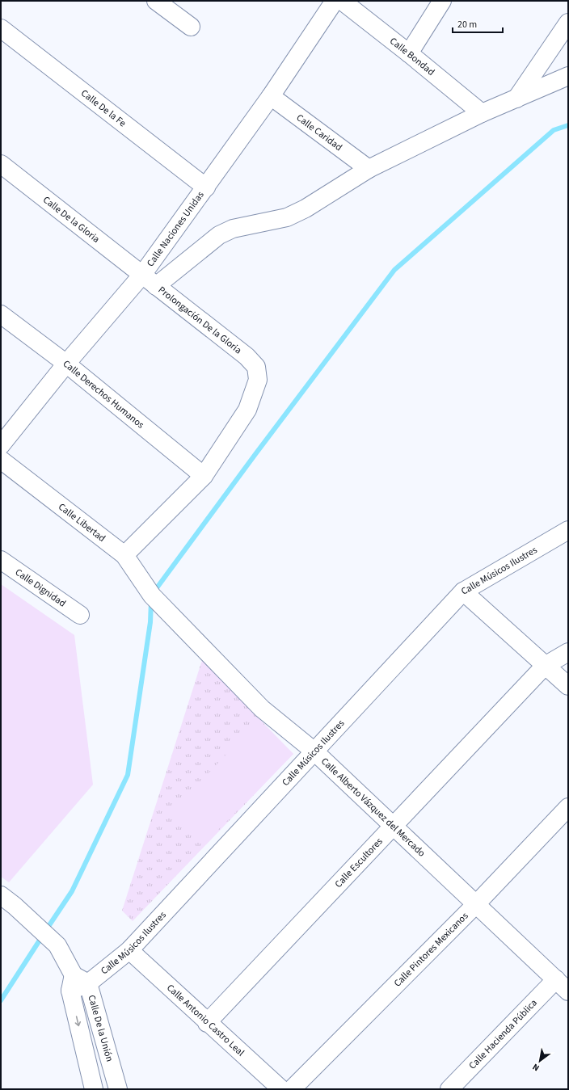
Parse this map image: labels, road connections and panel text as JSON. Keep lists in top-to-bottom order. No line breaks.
{"streets":{"street":["Calle Bondad","Calle De la Fe","Calle Caridad","Calle De la Gloria","Calle Naciones Unidas","Prolongación De la Gloria","Calle Derechos Humanos","Calle Libertad","Calle Músicos Ilustres","Calle Dignidad","Calle Alberto Vázquez del Mercado","Calle Escultores","Calle Pintores Mexicanos","Calle Antonio Castro Leal","Calle De la Unión","Calle Hacienda Pública"]},"crossings":[["Calle De la Fe","Calle Naciones Unidas"],["Calle Caridad","Calle Naciones Unidas"],["Calle De la Gloria","Calle Naciones Unidas"],["Calle De la Gloria","Prolongación De la Gloria"],["Calle Naciones Unidas","Prolongación De la Gloria"],["Calle Naciones Unidas","Calle Derechos Humanos"],["Prolongación De la Gloria","Calle Derechos Humanos"],["Calle Libertad","Calle Alberto Vázquez del Mercado"],["Calle Músicos Ilustres","Calle Alberto Vázquez del Mercado"],["Calle Músicos Ilustres","Calle Antonio Castro Leal"],["Calle Músicos Ilustres","Calle De la Unión"],["Calle Alberto Vázquez del Mercado","Calle Escultores"],["Calle Alberto Vázquez del Mercado","Calle Pintores Mexicanos"],["Calle Alberto Vázquez del Mercado","Calle Hacienda Pública"],["Calle Escultores","Calle Antonio Castro Leal"]],"scale_bar":"20 m","north":"bottom left"}
